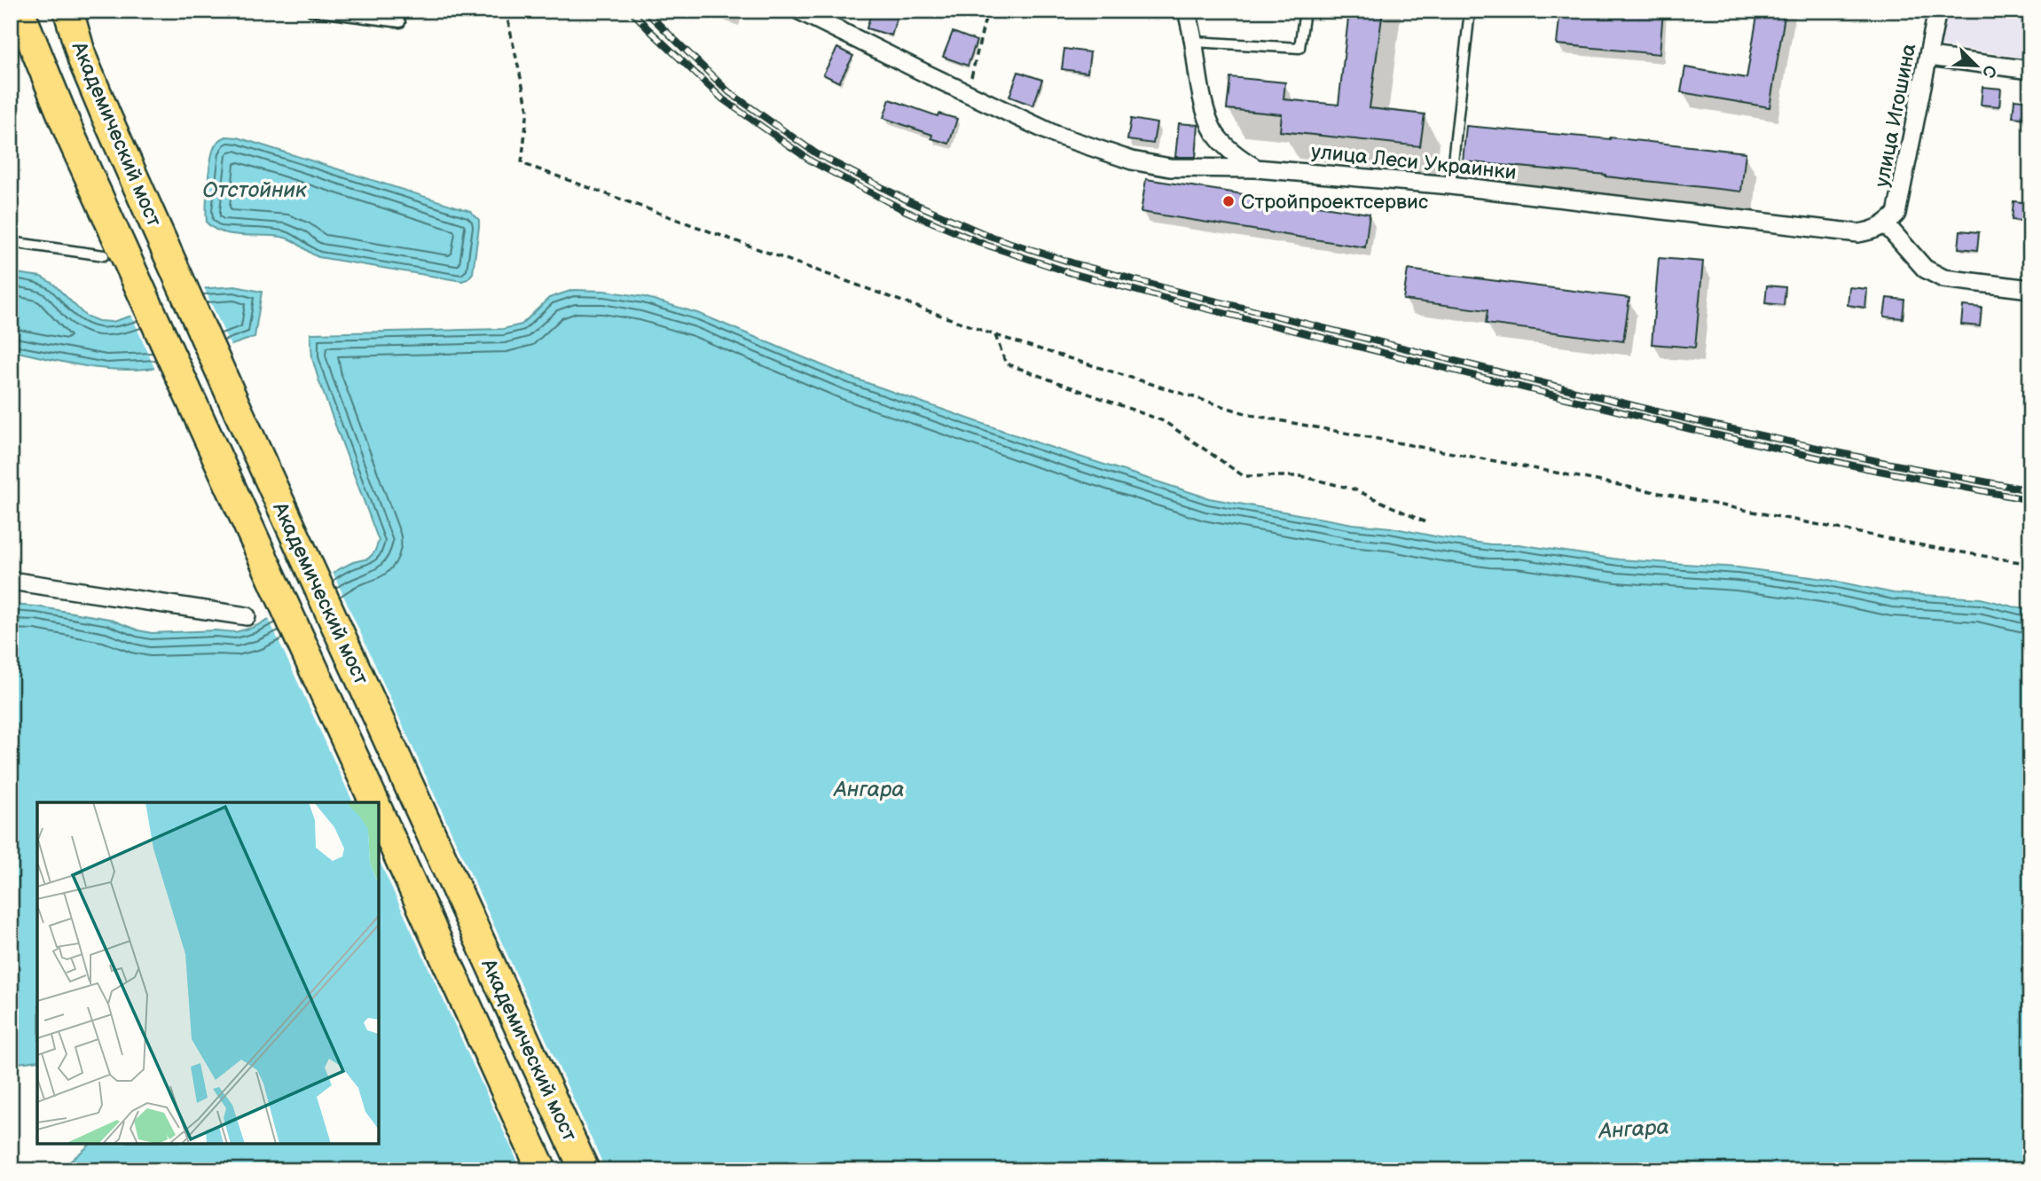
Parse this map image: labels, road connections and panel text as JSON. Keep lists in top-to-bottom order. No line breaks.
{"streets":{"main road":["Академический мост"],"street":["улица Игошина","улица Леси Украинки"]},"crossings":[["улица Игошина","улица Леси Украинки"]],"water":["Отстойник","Ангара"],"places":["Стройпроектсервис"],"north":"bottom right"}
